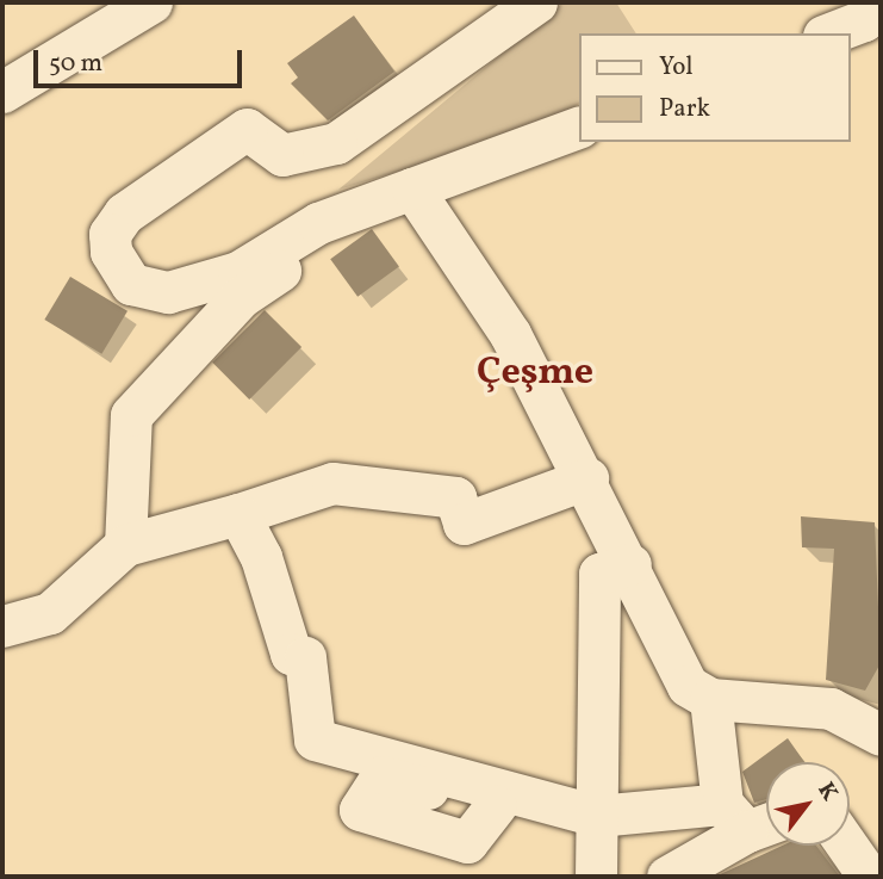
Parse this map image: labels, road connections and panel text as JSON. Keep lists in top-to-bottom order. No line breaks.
{"districts":["Çeşme"],"legend":["Yol","Park"],"scale_bar":"50 m","north":"top right"}
